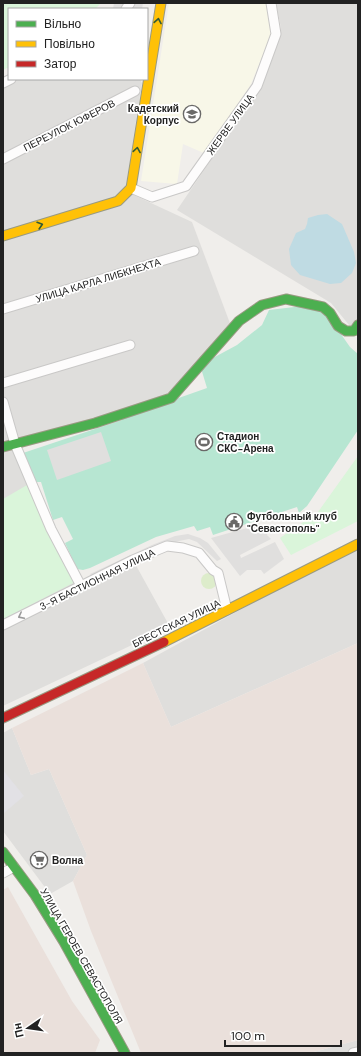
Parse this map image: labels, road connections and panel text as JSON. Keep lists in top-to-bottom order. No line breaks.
{"streets":{"main road":["БРЕСТСКАЯ УЛИЦА","УЛИЦА ГЕРОЕВ СЕВАСТОПОЛЯ"],"street":["ЖЕРВЕ УЛИЦА","ПЕРЕУЛОК ЮФЕРОВ","УЛИЦА КАРЛА ЛИБКНЕХТА","3-Я БАСТИОННАЯ УЛИЦА"]},"crossings":[["3-Я БАСТИОННАЯ УЛИЦА","БРЕСТСКАЯ УЛИЦА"]],"places":{"school or university":["Кадетский Корпус"],"sports":["Стадион СКС-Арена"],"public building":["Футбольный клуб \"Севастополь\""],"supermarket":["Волна"]},"legend":["Вільно","Повільно","Затор"],"scale_bar":"100 m","north":"left"}
